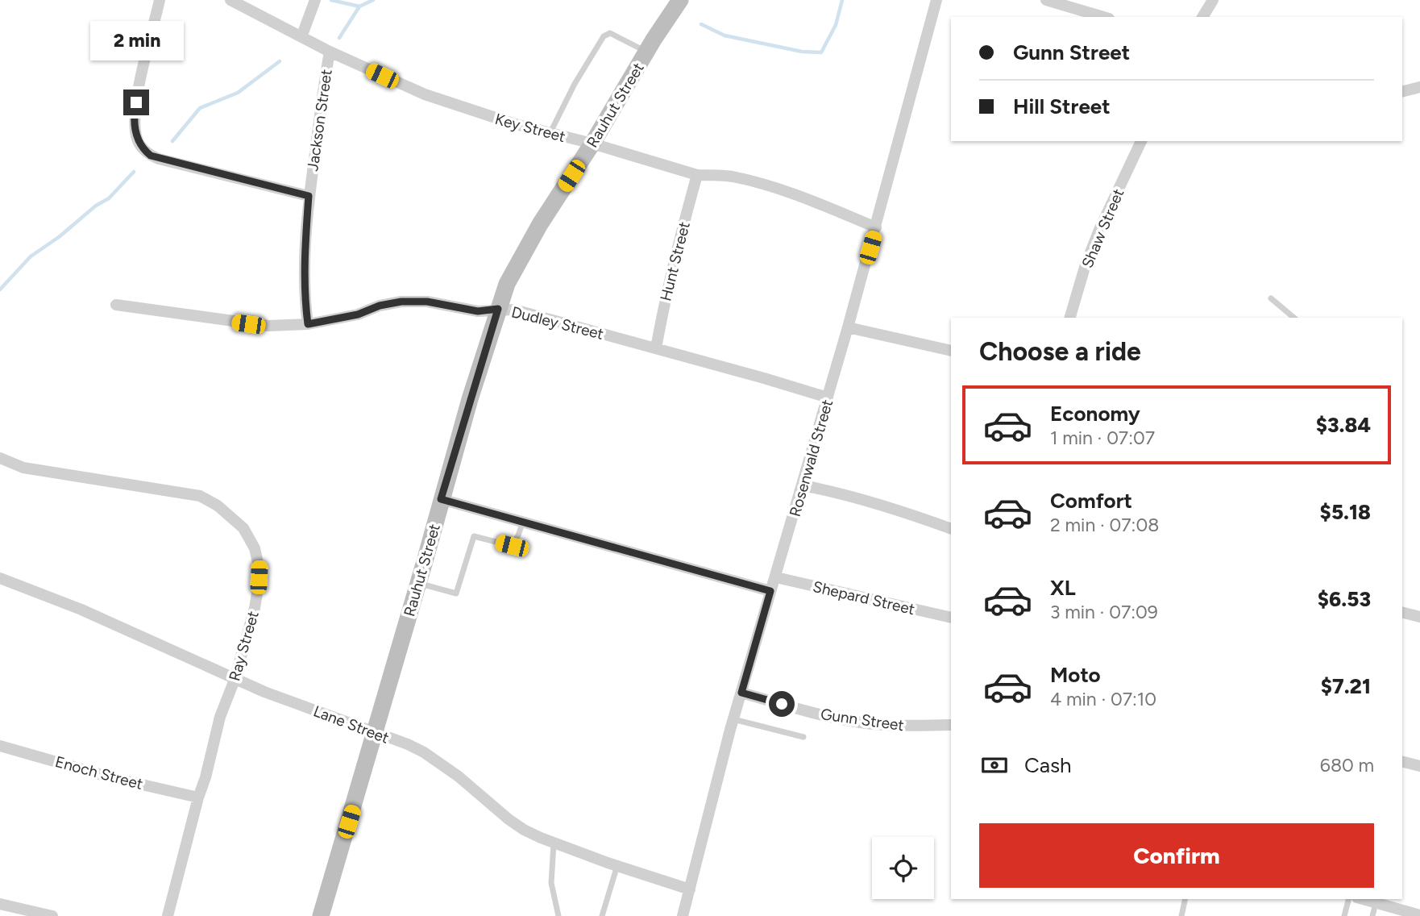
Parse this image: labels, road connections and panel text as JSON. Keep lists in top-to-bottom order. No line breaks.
{"streets":{"main road":["Rauhut Street"],"street":["Jackson Street","Key Street","Shaw Street","Hunt Street","Dudley Street","Rosenwald Street","Shepard Street","Ray Street","Gunn Street","Lane Street","Enoch Street"]},"crossings":[["Rauhut Street","Key Street"],["Rauhut Street","Dudley Street"],["Rauhut Street","Lane Street"],["Jackson Street","Key Street"],["Jackson Street","Dudley Street"],["Key Street","Hunt Street"],["Key Street","Rosenwald Street"],["Hunt Street","Dudley Street"],["Dudley Street","Rosenwald Street"],["Rosenwald Street","Shepard Street"],["Rosenwald Street","Gunn Street"],["Rosenwald Street","Lane Street"],["Ray Street","Lane Street"],["Ray Street","Enoch Street"]],"page":{"banner":["Gunn Street","Hill Street"],"bubble":"2 min","heading":"Choose a ride","list":[{"name":"Economy","note":"1 min · 07:07","value":"$3.84"},{"name":"Comfort","note":"2 min · 07:08","value":"$5.18"},{"name":"XL","note":"3 min · 07:09","value":"$6.53"},{"name":"Moto","note":"4 min · 07:10","value":"$7.21"}],"pay":["Cash","680 m"],"buttons":"Confirm"}}
